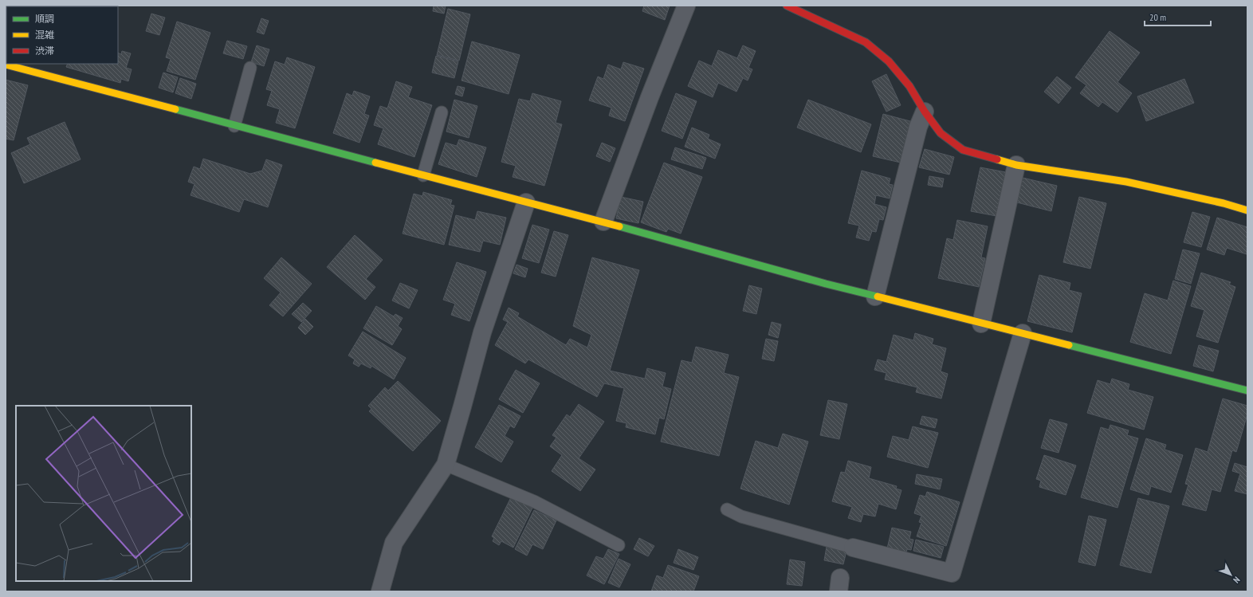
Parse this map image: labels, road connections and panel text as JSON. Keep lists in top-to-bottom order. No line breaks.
{"legend":["順調","混雑","渋滞"],"scale_bar":"20 m","north":"bottom right"}
